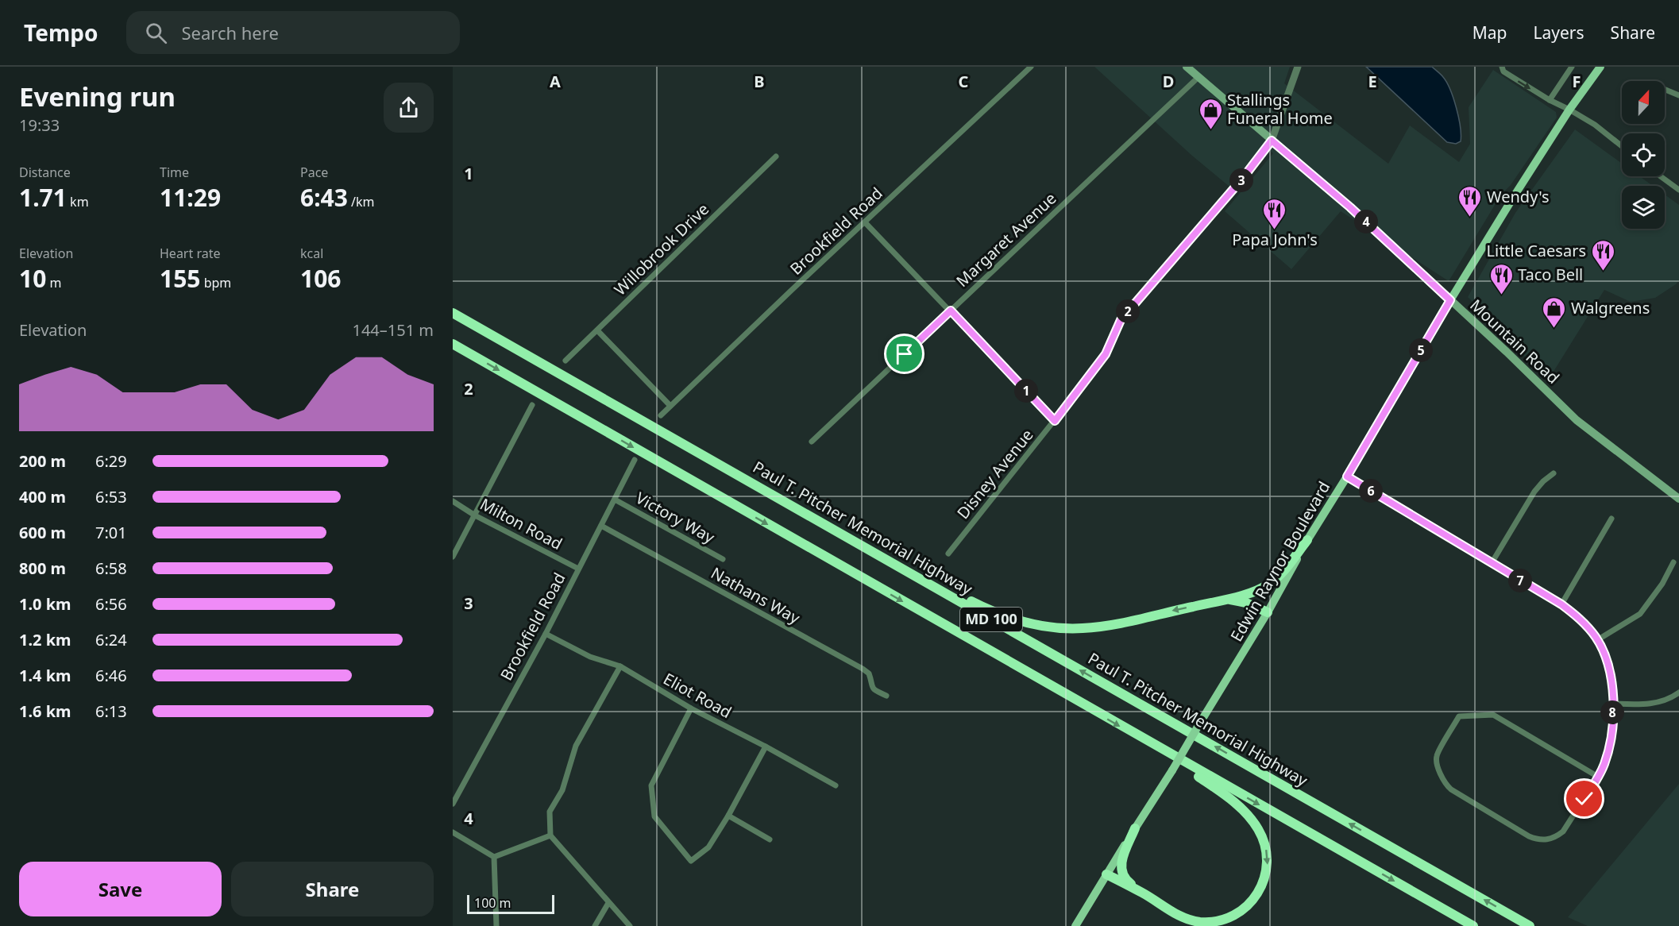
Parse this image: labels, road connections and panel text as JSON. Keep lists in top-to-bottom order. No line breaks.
{"streets":{"highway":["Paul T. Pitcher Memorial Highway","MD 100"],"main road":["Mountain Road","Edwin Raynor Boulevard"],"street":["Brookfield Road","Margaret Avenue","Willobrook Drive","Disney Avenue","Victory Way","Milton Road","Nathans Way","Eliot Road"]},"crossings":[["Brookfield Road","Victory Way"],["Brookfield Road","Milton Road"],["Brookfield Road","Nathans Way"],["Brookfield Road","Eliot Road"],["Margaret Avenue","Mountain Road"],["Mountain Road","Disney Avenue"],["Mountain Road","Edwin Raynor Boulevard"]],"places":{"shop":["Stallings Funeral Home","Walgreens"],"restaurant":["Wendy's","Papa John's","Little Caesars","Taco Bell"]},"scale_bar":"100 m","north":"top","page":{"header":"Tempo","search":"Search here","nav":["Map","Layers","Share"],"heading":["Evening run","19:33"],"stats":[["Distance","1.71 km"],["Time","11:29"],["Pace","6:43 /km"],["Elevation","10 m"],["Heart rate","155 bpm"],["kcal","106"]],"pins":["3","4","2","5","1","6","7","8"],"chart":["Elevation","144–151 m"],"list":[{"name":"200 m","note":"6:29"},{"name":"400 m","note":"6:53"},{"name":"600 m","note":"7:01"},{"name":"800 m","note":"6:58"},{"name":"1.0 km","note":"6:56"},{"name":"1.2 km","note":"6:24"},{"name":"1.4 km","note":"6:46"},{"name":"1.6 km","note":"6:13"}],"buttons":["Save","Share"],"scale":"100 m"},"grid":{"columns":["A","B","C","D","E","F"],"rows":["1","2","3","4"]}}
